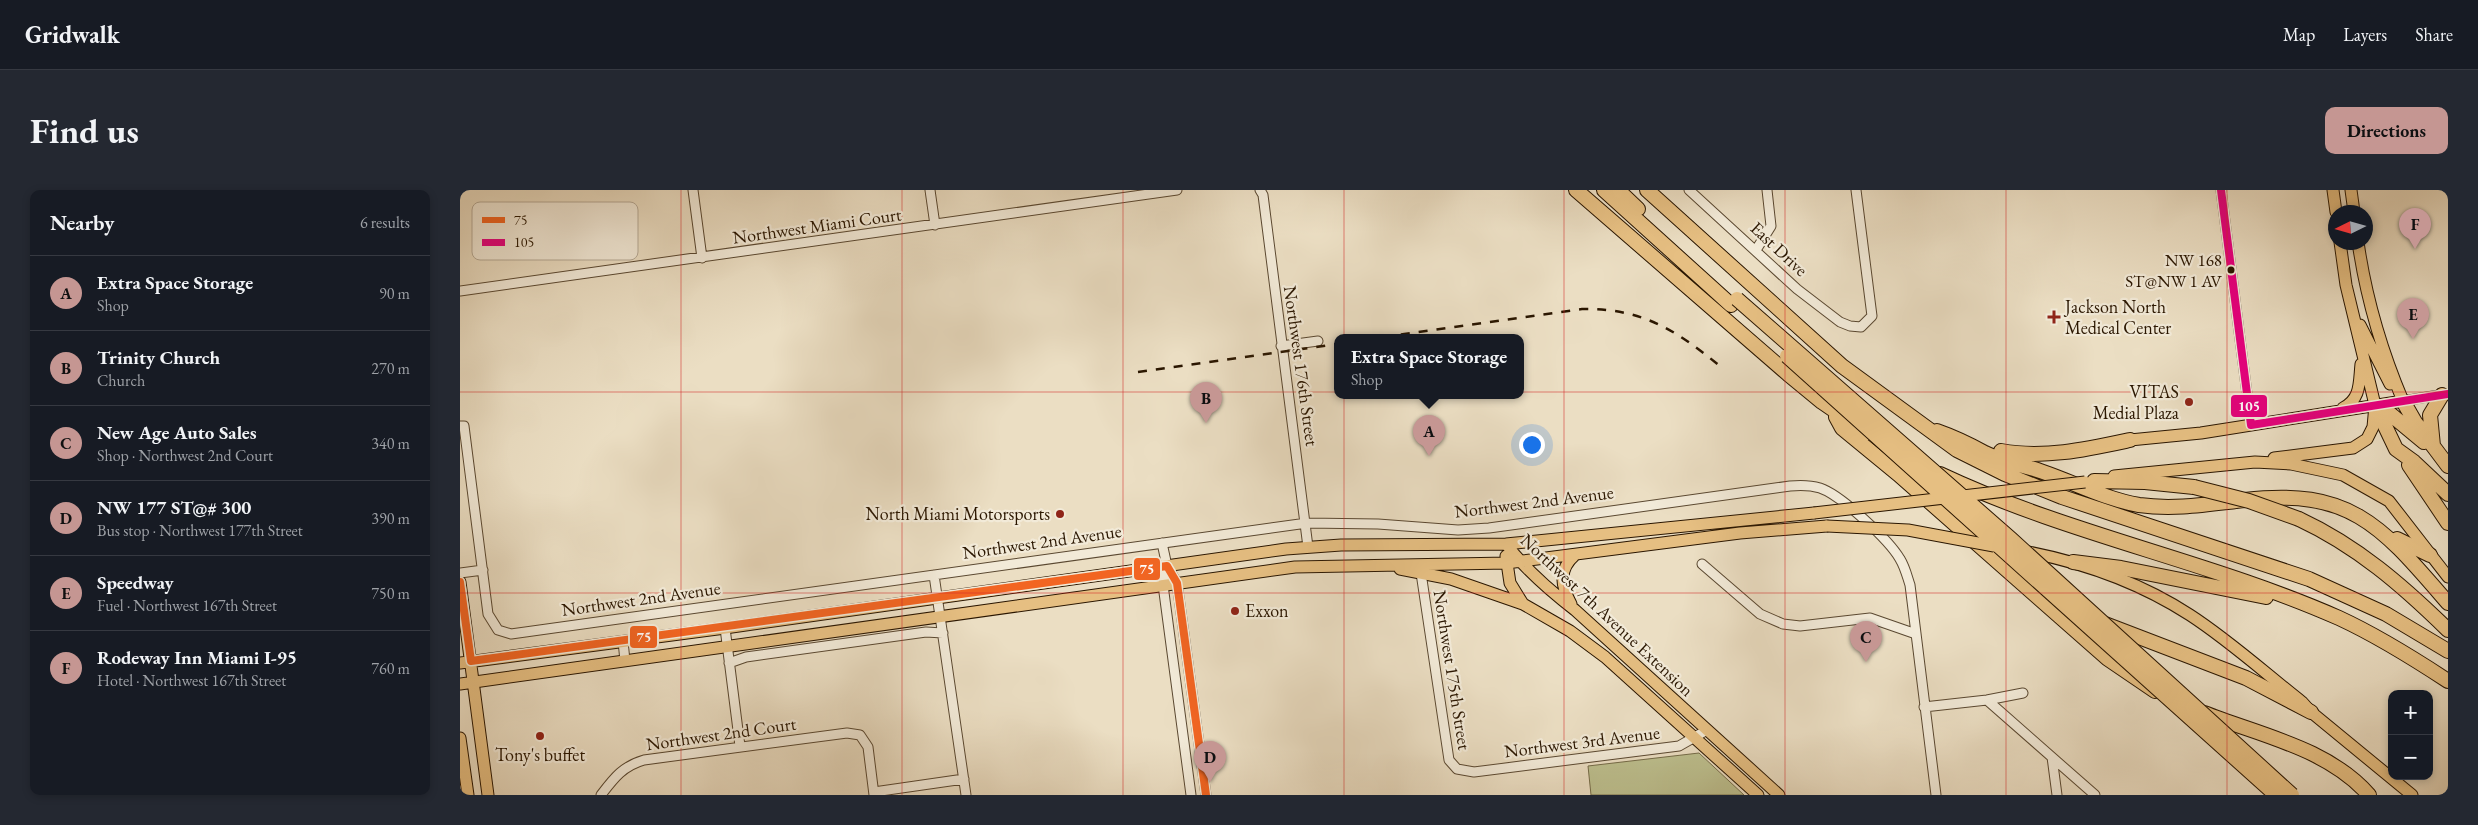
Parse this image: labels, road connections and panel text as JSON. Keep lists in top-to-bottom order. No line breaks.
{"streets":{"main road":["Northwest 2nd Avenue","Northwest 7th Avenue Extension"],"street":["Northwest Miami Court","East Drive","Northwest 176th Street","Northwest 175th Street","Northwest 2nd Court","Northwest 3rd Avenue"]},"crossings":[["Northwest 176th Street","Northwest 2nd Avenue"],["Northwest 2nd Avenue","Northwest 7th Avenue Extension"],["Northwest 7th Avenue Extension","Northwest 3rd Avenue"],["Northwest 175th Street","Northwest 3rd Avenue"]],"places":{"other":["NW 168 ST@NW 1 AV","VITAS Medial Plaza","North Miami Motorsports","Exxon","Tony's buffet"],"health":["Jackson North Medical Center"]},"lines":["transit line 105","transit line 75"],"legend":["75","105"],"north":"left","page":{"header":"Gridwalk","nav":["Map","Layers","Share"],"buttons":"Directions","title":"Find us","heading":["Nearby","6 results"],"pins":["F","E","B","A","C","D"],"list":[{"mark":"A","name":"Extra Space Storage","note":"Shop","value":"90 m"},{"mark":"B","name":"Trinity Church","note":"Church","value":"270 m"},{"mark":"C","name":"New Age Auto Sales","note":"Shop · Northwest 2nd Court","value":"340 m"},{"mark":"D","name":"NW 177 ST@# 300","note":"Bus stop · Northwest 177th Street","value":"390 m"},{"mark":"E","name":"Speedway","note":"Fuel · Northwest 167th Street","value":"750 m"},{"mark":"F","name":"Rodeway Inn Miami I-95","note":"Hotel · Northwest 167th Street","value":"760 m"}],"popup":["Extra Space Storage","Shop"],"map_buttons":["+","−"]}}
